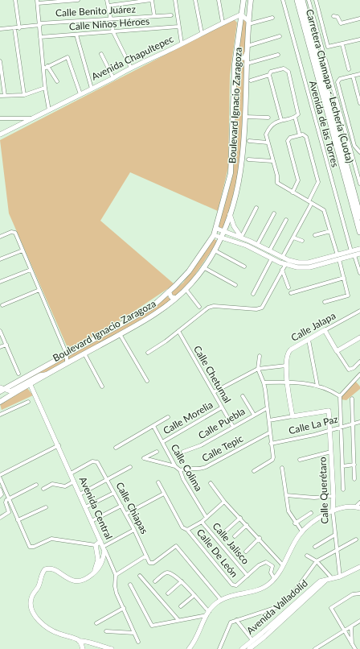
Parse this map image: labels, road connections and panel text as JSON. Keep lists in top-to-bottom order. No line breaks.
{"streets":{"highway":["Carretera Chamapa - Lechería (Cuota)"],"main road":["Boulevard Ignacio Zaragoza"],"street":["Calle Benito Juárez","Calle Niños Héroes","Avenida Chapultepec","Avenida de las Torres","Calle Jalapa","Calle Chetumal","Calle Morelia","Calle Puebla","Calle La Paz","Calle Tepic","Calle Colima","Calle Querétaro","Avenida Central","Calle Chiapas","Calle Jalisco","Calle De León","Avenida Valladolid"]},"crossings":[["Avenida Chapultepec","Boulevard Ignacio Zaragoza"],["Boulevard Ignacio Zaragoza","Avenida Central"],["Calle Chetumal","Calle Morelia"],["Calle Chetumal","Calle Puebla"],["Calle Morelia","Calle Colima"],["Calle La Paz","Calle Querétaro"],["Calle Tepic","Calle Colima"],["Calle Querétaro","Avenida Valladolid"],["Avenida Central","Calle Chiapas"],["Calle Jalisco","Calle De León"]]}
